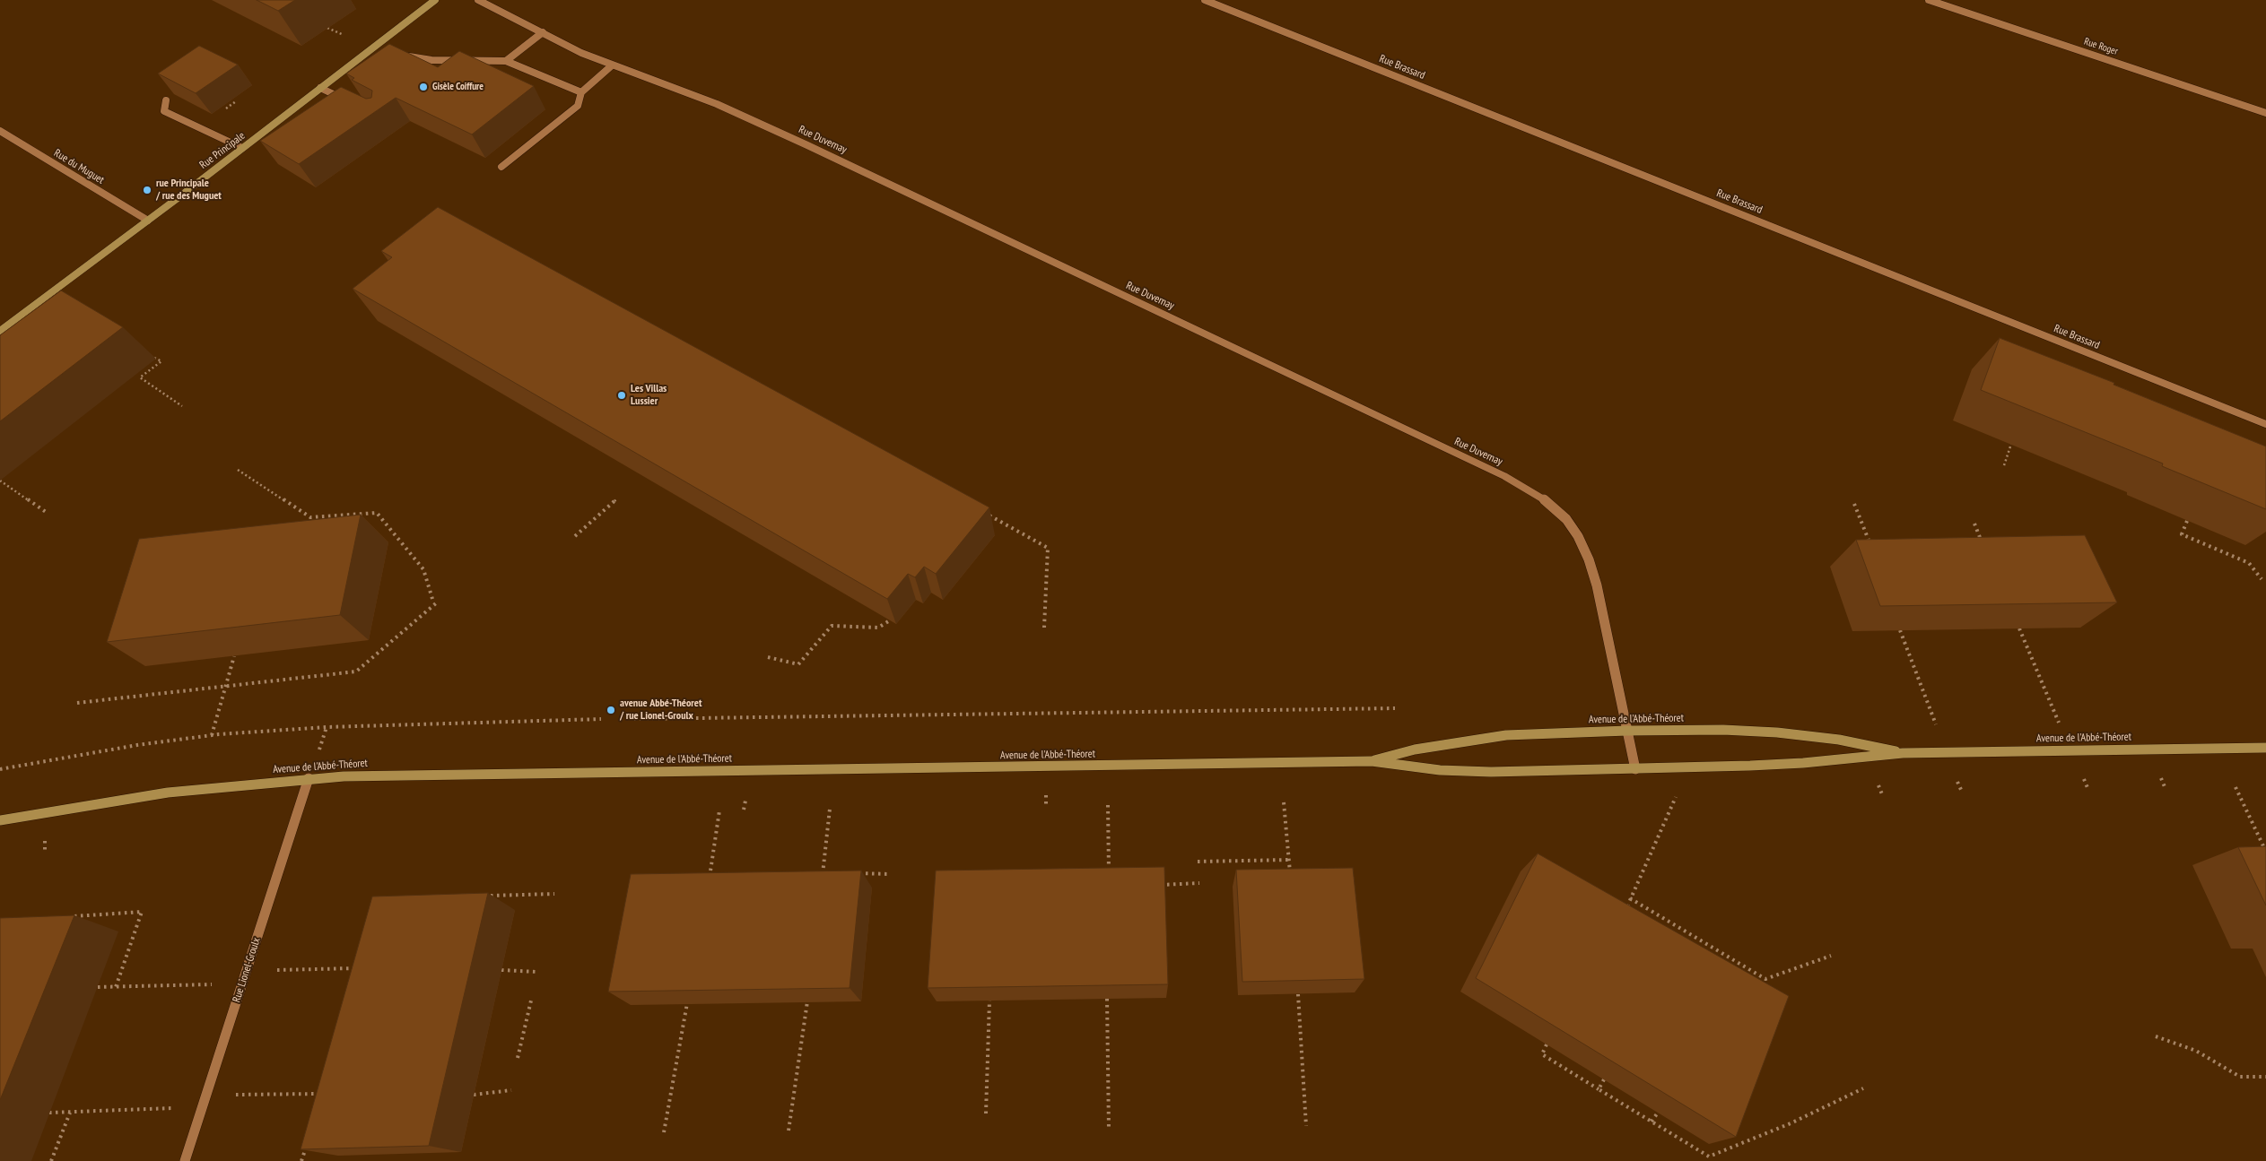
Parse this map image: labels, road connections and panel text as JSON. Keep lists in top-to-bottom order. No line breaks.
{"streets":{"main road":["Rue Principale","Avenue de l'Abbé-Théoret"],"street":["Rue Roger","Rue Brassard","Rue Duvernay","Rue du Muguet","Rue Lionel-Groulx"]},"crossings":[["Rue Duvernay","Avenue de l'Abbé-Théoret"],["Rue Principale","Rue du Muguet"],["Avenue de l'Abbé-Théoret","Rue Lionel-Groulx"]],"places":["Gisèle Coiffure","rue Principale / rue des Muguet","Les Villas Lussier","avenue Abbé-Théoret / rue Lionel-Groulx"]}
